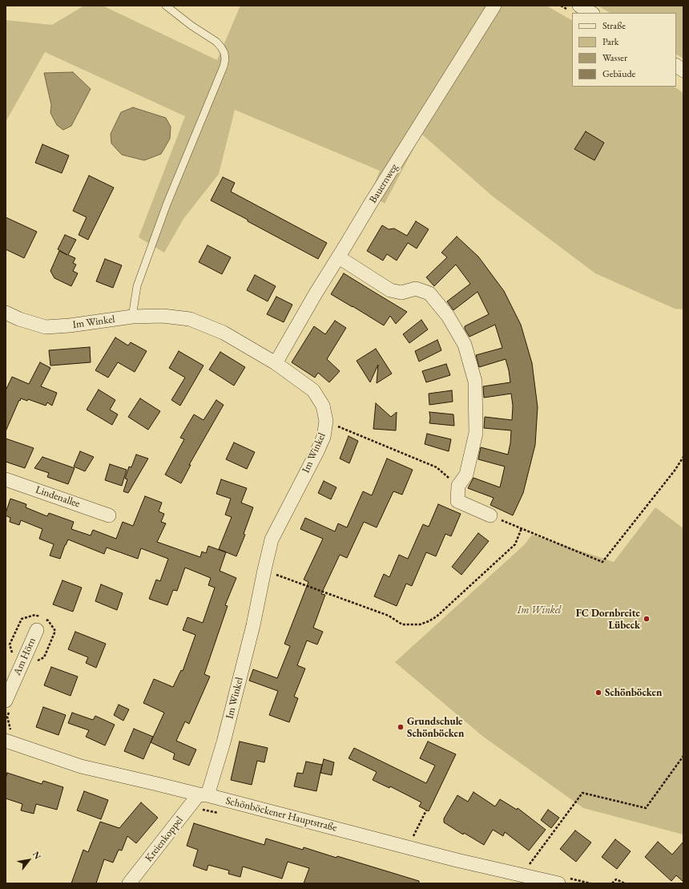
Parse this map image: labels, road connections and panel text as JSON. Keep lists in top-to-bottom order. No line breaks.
{"streets":{"street":["Bauernweg","Im Winkel","Lindenallee","Am Hörn","Schönböckener Hauptstraße","Kreienkoppel"]},"crossings":[["Bauernweg","Im Winkel"],["Im Winkel","Schönböckener Hauptstraße"],["Im Winkel","Kreienkoppel"],["Schönböckener Hauptstraße","Kreienkoppel"]],"parks":["Im Winkel"],"places":["FC Dornbreite Lübeck","Schönböcken","Grundschule Schönböcken"],"legend":["Straße","Park","Wasser","Gebäude"],"north":"top right"}
